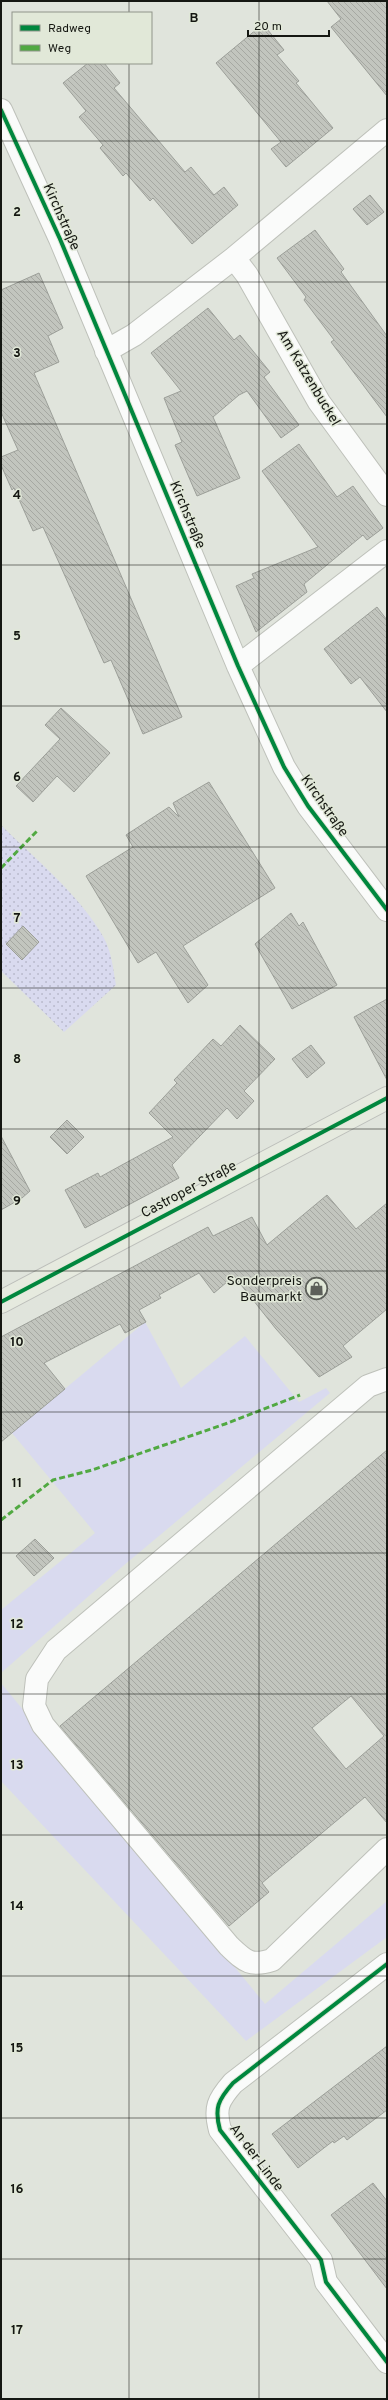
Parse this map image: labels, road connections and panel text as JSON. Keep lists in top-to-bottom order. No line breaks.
{"streets":{"main road":["Castroper Straße"],"street":["Kirchstraße","Am Katzenbuckel","An der Linde"]},"places":{"shop":["Sonderpreis Baumarkt"]},"legend":["Radweg","Weg"],"scale_bar":"20 m","grid":{"columns":["B"],"rows":["2","3","4","5","6","7","8","9","10","11","12","13","14","15","16","17"]}}
